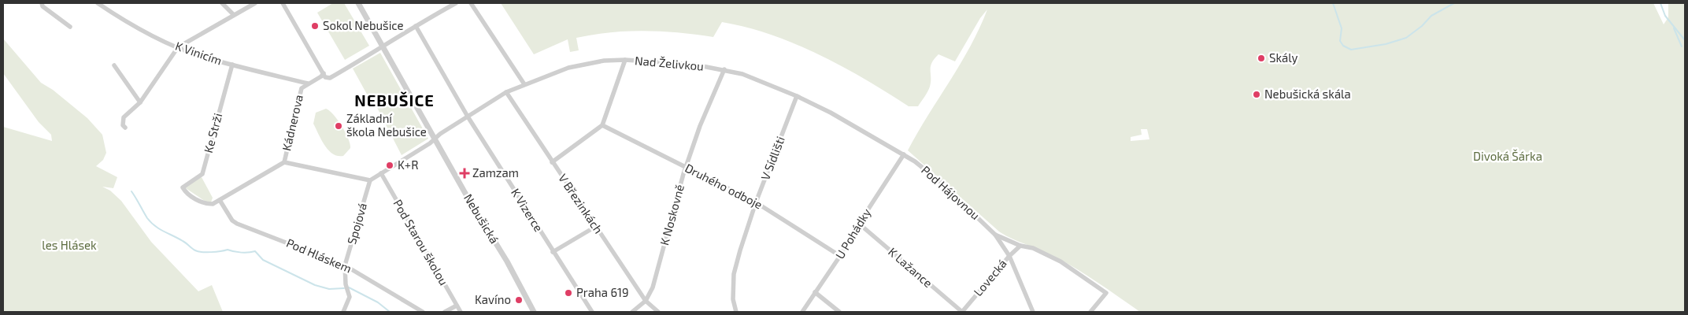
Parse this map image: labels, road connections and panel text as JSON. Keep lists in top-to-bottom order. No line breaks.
{"streets":{"street":["K Vinicím","Nad Želivkou","Kádnerova","Ke Strži","V Sídlišti","Druhého odboje","Pod Hájovnou","V Březinkách","K Vizerce","K Noskovně","Nebušická","Spojová","U Pohádky","Pod Starou školou","Pod Hláskem","K Lažance","Lovecká"]},"crossings":[["K Vinicím","Kádnerova"],["K Vinicím","Ke Strži"],["Nad Želivkou","V Sídlišti"],["Nad Želivkou","Pod Hájovnou"],["Nad Želivkou","V Březinkách"],["Nad Želivkou","K Vizerce"],["Nad Želivkou","K Noskovně"],["Nad Želivkou","Nebušická"],["Nad Želivkou","U Pohádky"],["Kádnerova","Spojová"],["Ke Strži","Pod Hláskem"],["V Sídlišti","Druhého odboje"],["Druhého odboje","K Noskovně"],["Druhého odboje","U Pohádky"],["Pod Hájovnou","U Pohádky"],["Pod Hájovnou","Lovecká"],["V Březinkách","K Noskovně"],["Spojová","Pod Hláskem"],["U Pohádky","K Lažance"],["K Lažance","Lovecká"]],"districts":["NEBUŠICE"],"parks":["Divoká Šárka","les Hlásek"],"places":{"other":["Sokol Nebušice","Skály","Nebušická skála","Základní škola Nebušice","K+R","Praha 619","Kavíno"],"health":["Zamzam"]}}
